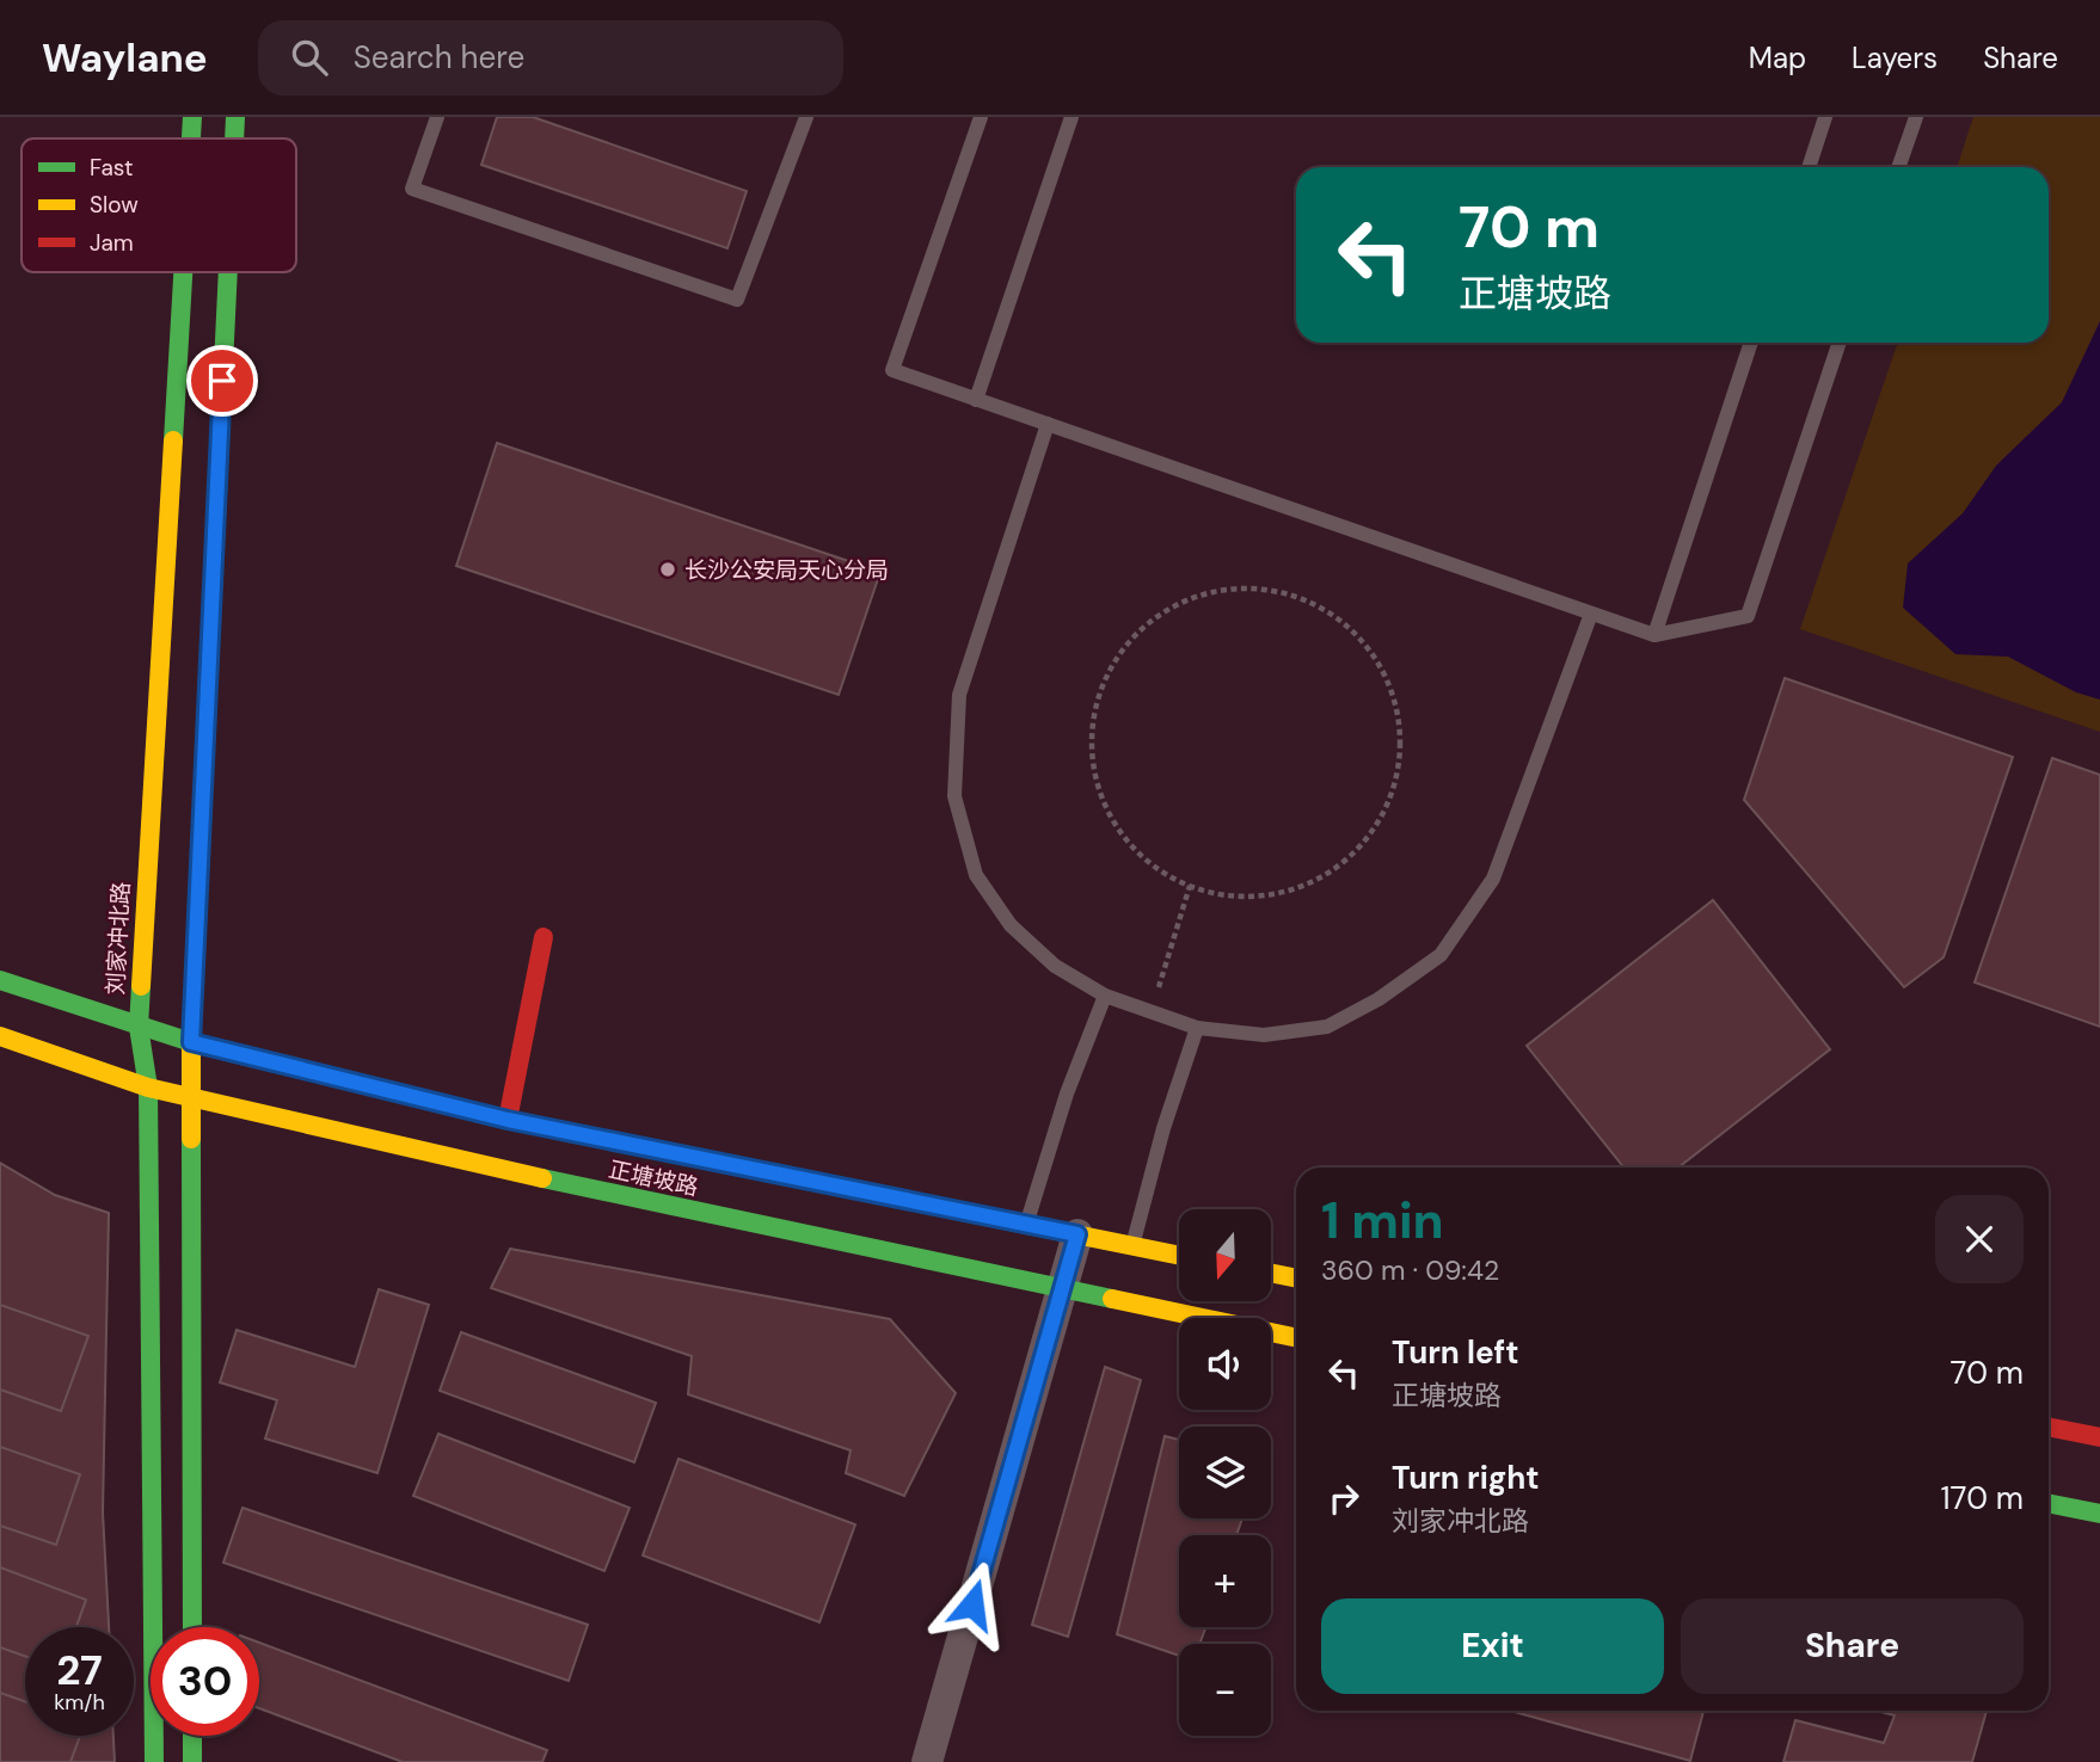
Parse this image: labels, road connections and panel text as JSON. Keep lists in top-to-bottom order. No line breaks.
{"streets":{"main road":["刘家冲北路","正塘坡路"]},"crossings":[["刘家冲北路","正塘坡路"]],"places":["长沙公安局天心分局"],"legend":["Fast","Slow","Jam"],"north":"bottom","page":{"header":"Waylane","search":"Search here","nav":["Map","Layers","Share"],"turn":["70 m","正塘坡路"],"heading":["1 min","360 m · 09:42"],"map_buttons":["+","−"],"list":[{"name":"Turn left","note":"正塘坡路","value":"70 m"},{"name":"Turn right","note":"刘家冲北路","value":"170 m"}],"buttons":["Exit","Share"],"speed":"27 km/h","limit":"30"}}
